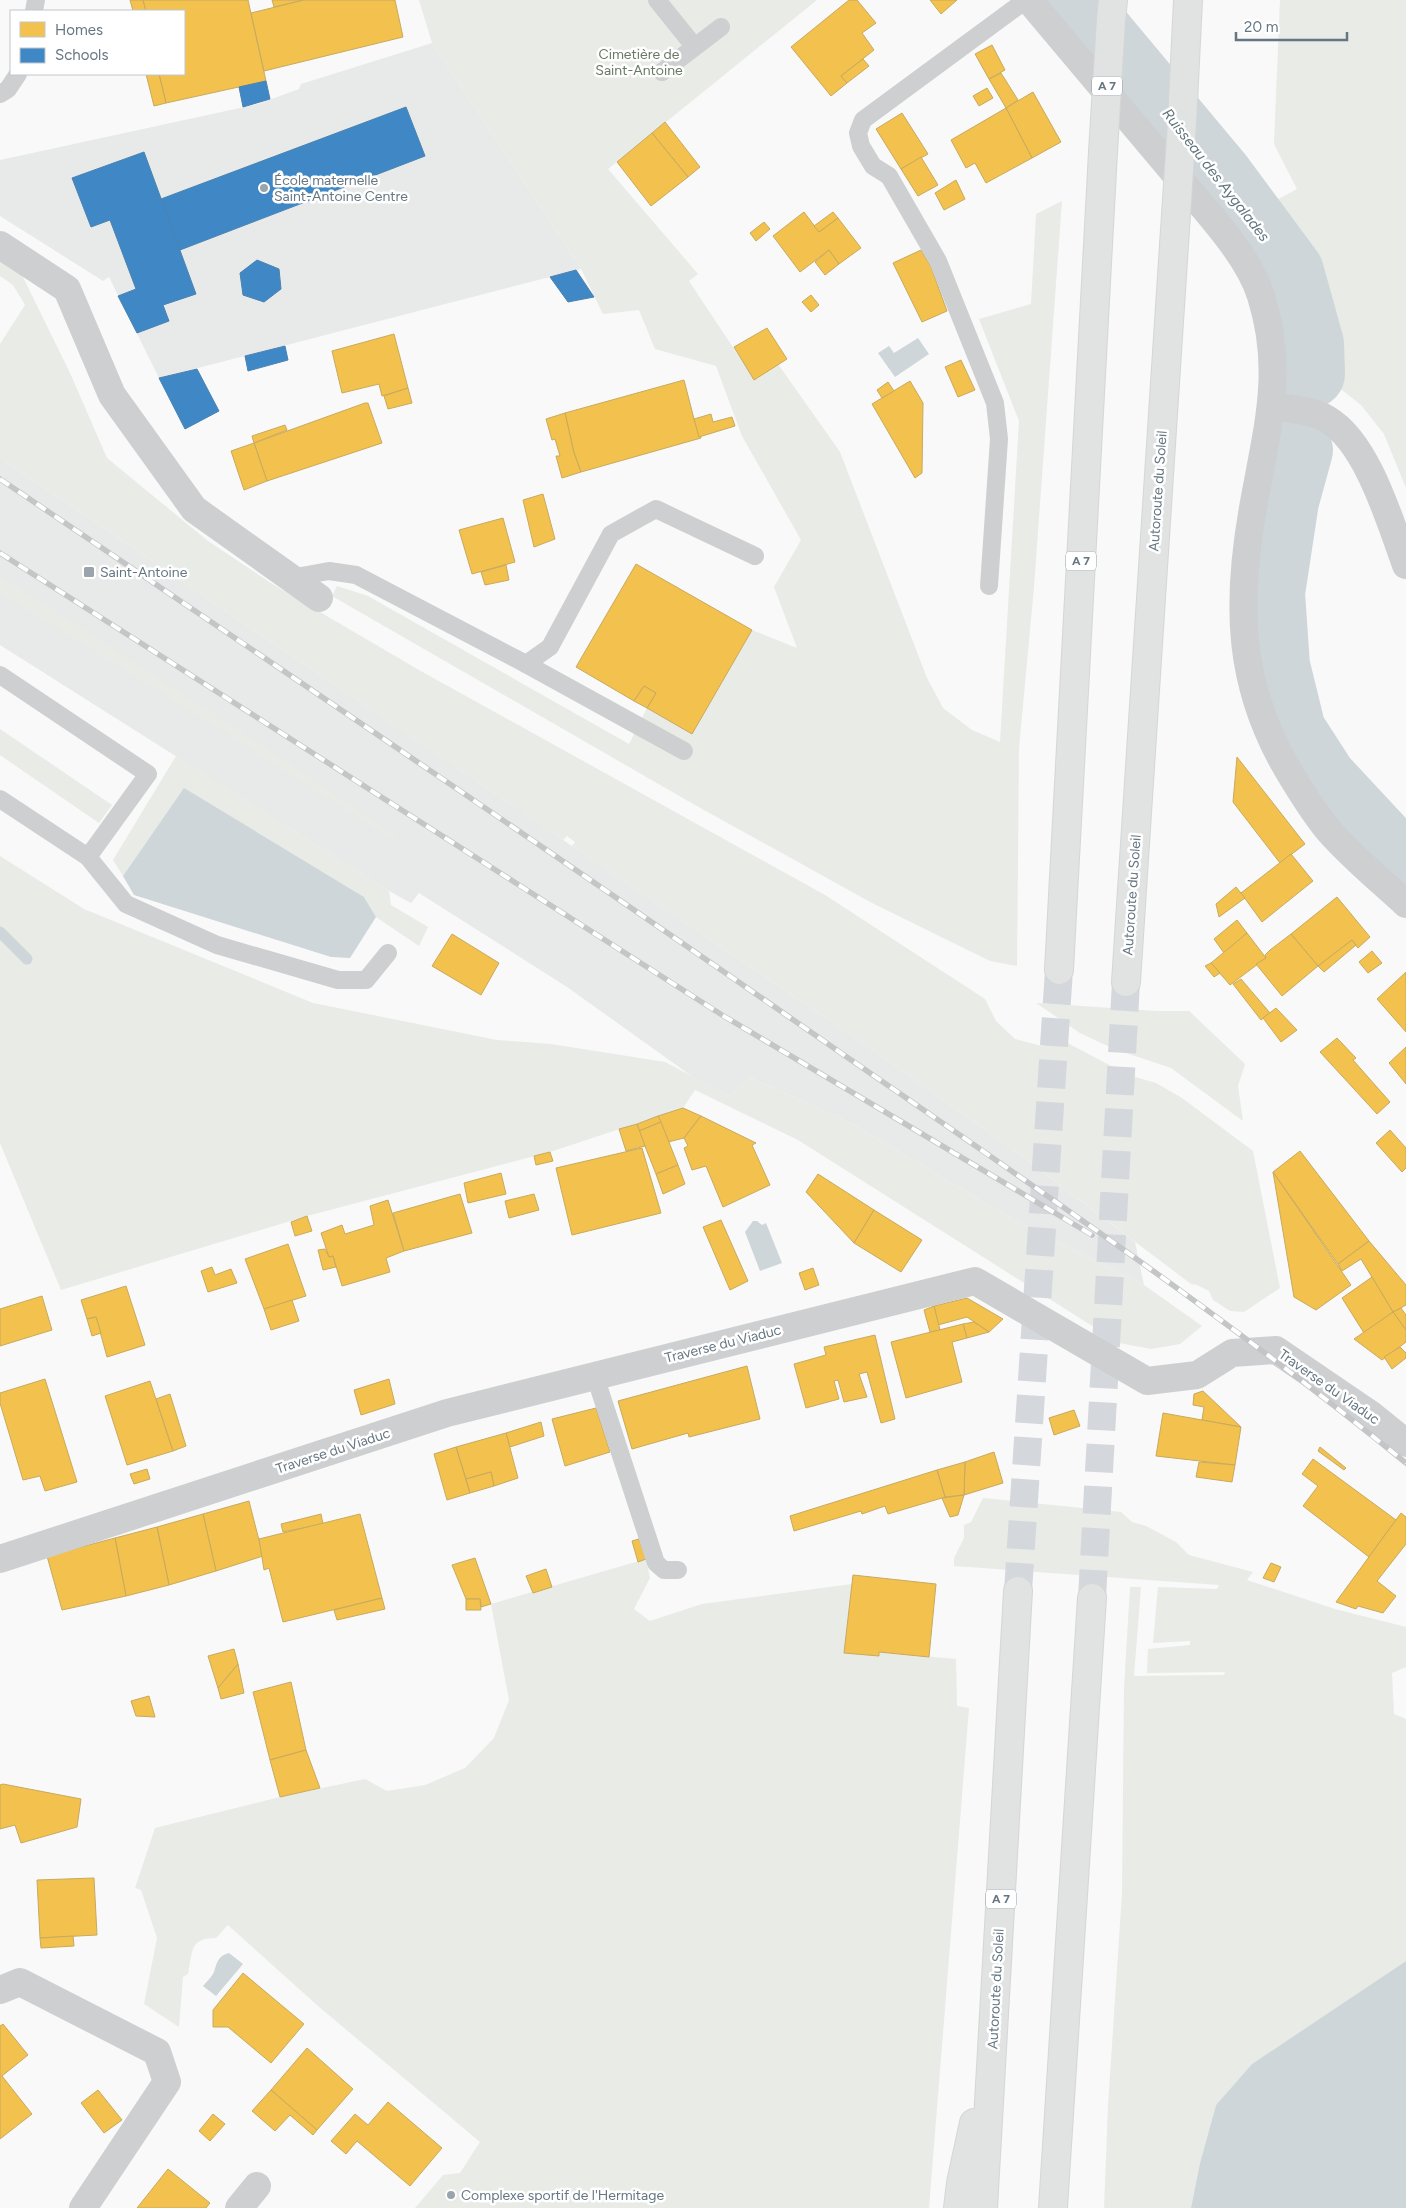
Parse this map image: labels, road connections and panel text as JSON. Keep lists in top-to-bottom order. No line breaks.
{"streets":{"highway":["A 7","Autoroute du Soleil"],"street":["Traverse du Viaduc"]},"water":["Ruisseau des Aygalades"],"parks":["Cimetière de Saint-Antoine"],"places":{"other":["École maternelle Saint-Antoine Centre","Complexe sportif de l'Hermitage"],"transit":["Saint-Antoine"]},"legend":["Homes","Schools"],"scale_bar":"20 m"}
